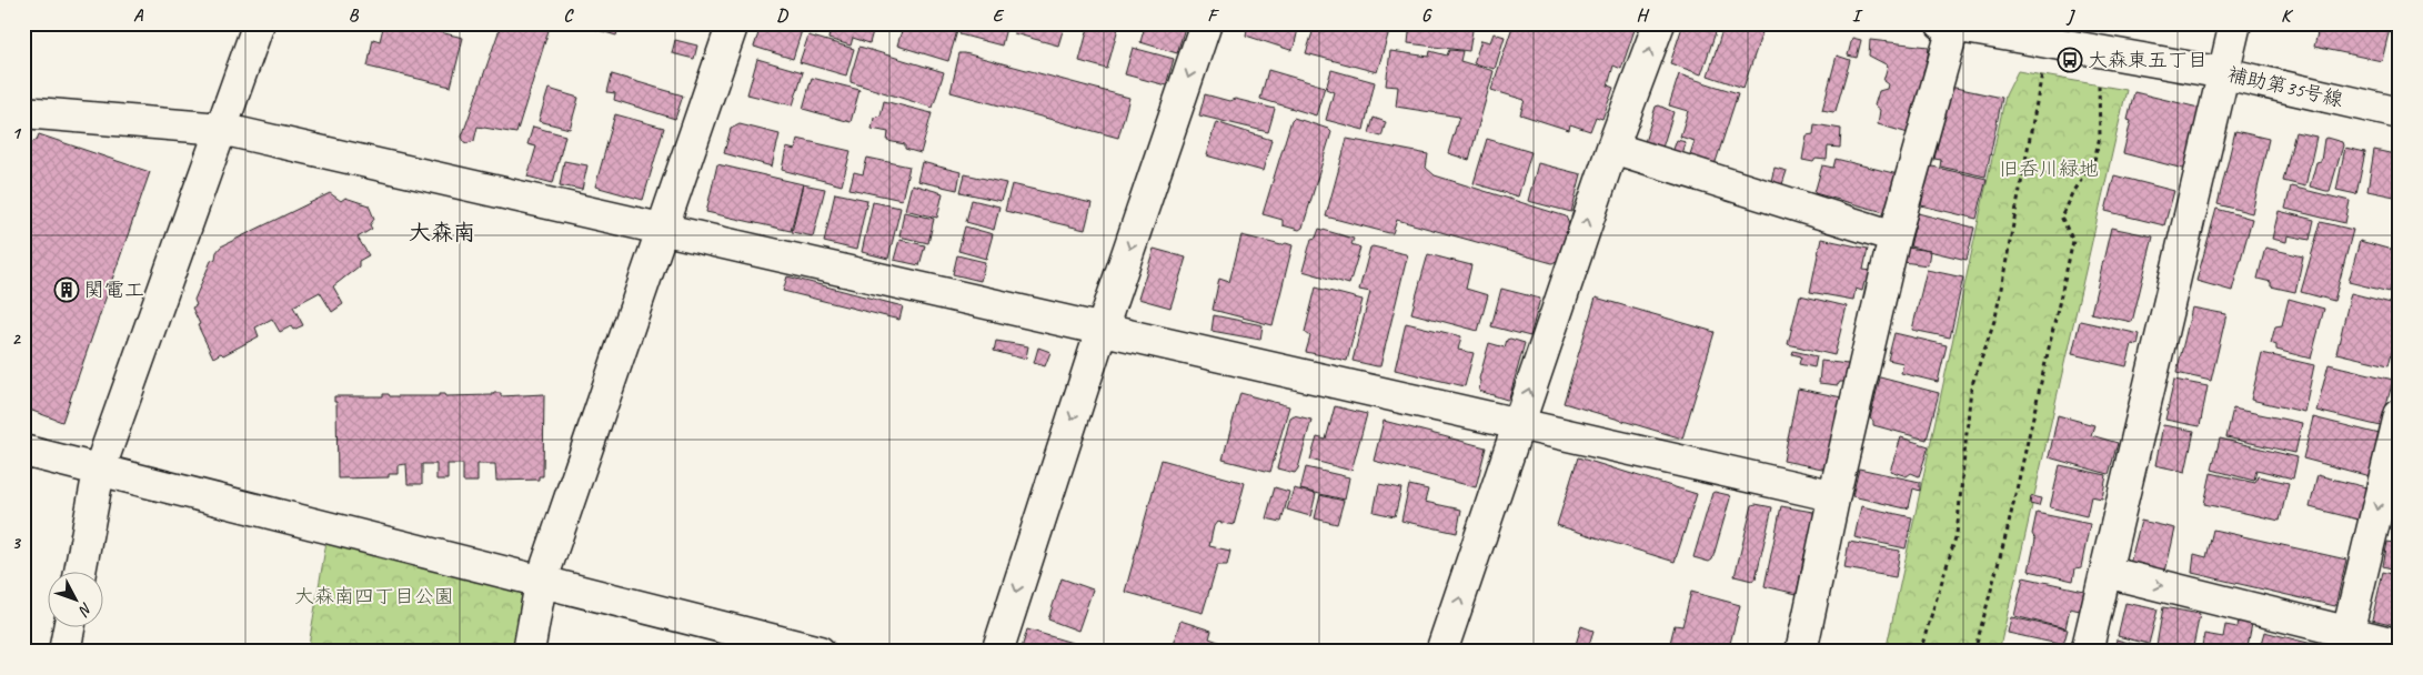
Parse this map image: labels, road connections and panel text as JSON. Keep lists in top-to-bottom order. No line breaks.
{"streets":{"street":["補助第35号線"]},"districts":["大森南"],"parks":["旧呑川緑地","大森南四丁目公園"],"places":{"bus stop":["大森東五丁目"],"building":["関電工"]},"north":"bottom right","grid":{"columns":["A","B","C","D","E","F","G","H","I","J","K"],"rows":["1","2","3"]}}
